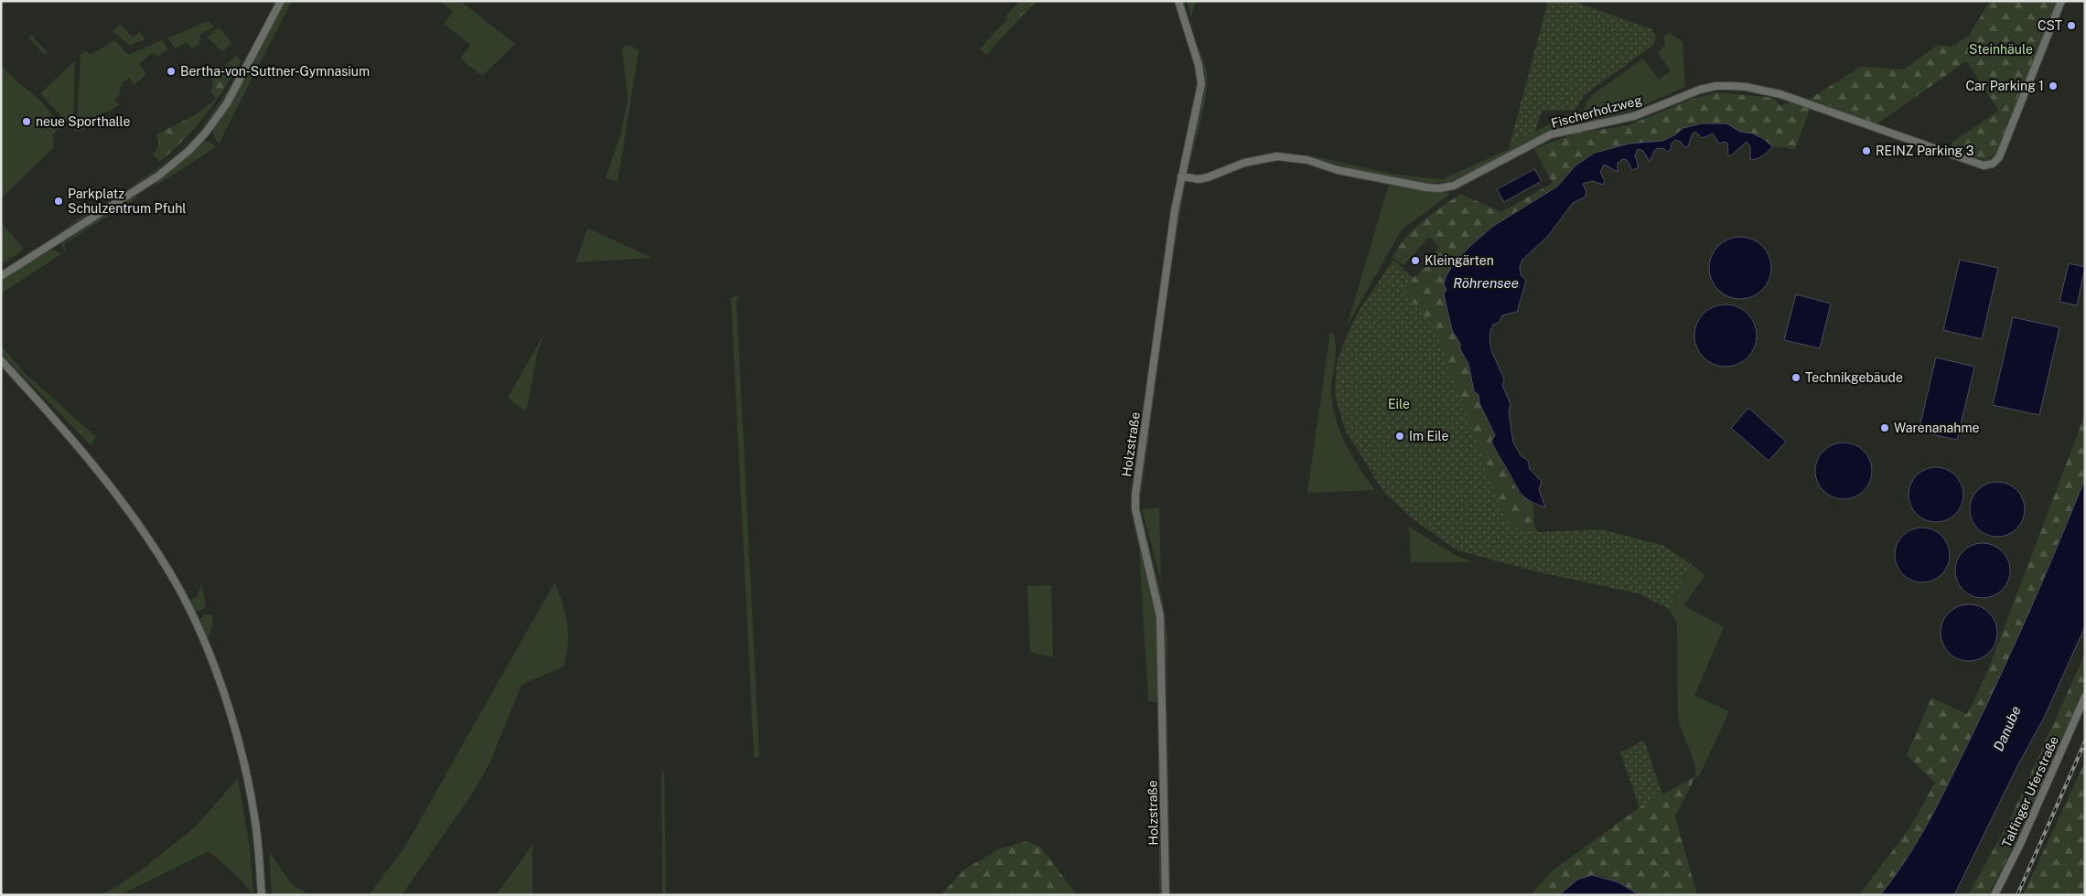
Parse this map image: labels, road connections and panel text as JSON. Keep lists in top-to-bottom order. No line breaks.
{"streets":{"street":["Fischerholzweg","Holzstraße","Talfinger Uferstraße"]},"crossings":[["Fischerholzweg","Holzstraße"]],"water":["Röhrensee","Danube"],"parks":["Steinhäule","Eile"],"places":["CST","Bertha-von-Suttner-Gymnasium","Car Parking 1","neue Sporthalle","REINZ Parking 3","Parkplatz Schulzentrum Pfuhl","Kleingärten","Technikgebäude","Warenanahme","Im Eile"]}
